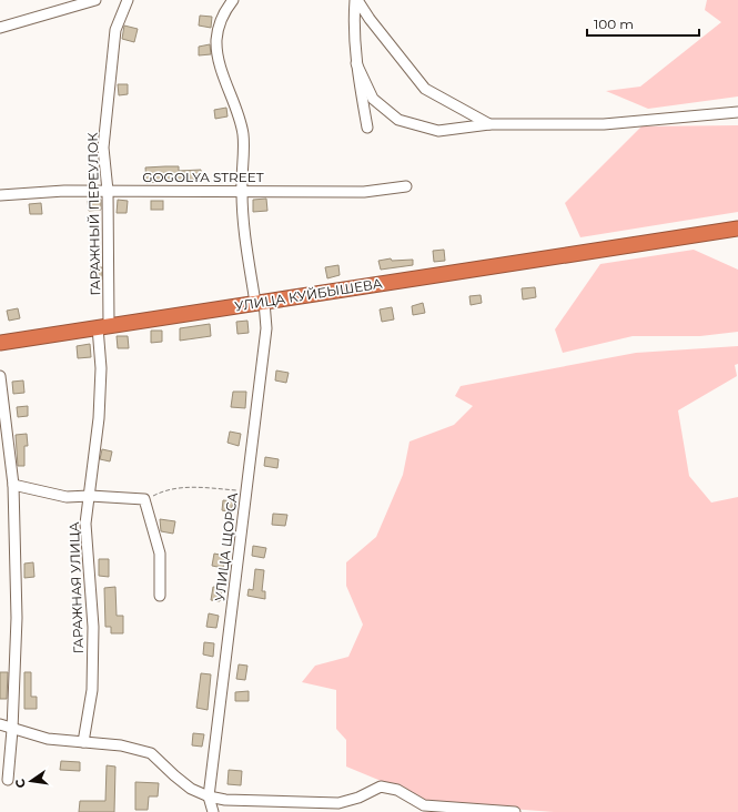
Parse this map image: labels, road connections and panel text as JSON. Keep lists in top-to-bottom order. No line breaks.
{"streets":{"highway":["УЛИЦА КУЙБЫШЕВА"],"street":["GOGOLYA STREET","ГАРАЖНЫЙ ПЕРЕУЛОК","УЛИЦА ЩОРСА","ГАРАЖНАЯ УЛИЦА"]},"crossings":[["GOGOLYA STREET","ГАРАЖНЫЙ ПЕРЕУЛОК"],["GOGOLYA STREET","УЛИЦА ЩОРСА"],["ГАРАЖНЫЙ ПЕРЕУЛОК","УЛИЦА КУЙБЫШЕВА"],["ГАРАЖНЫЙ ПЕРЕУЛОК","ГАРАЖНАЯ УЛИЦА"],["УЛИЦА КУЙБЫШЕВА","УЛИЦА ЩОРСА"],["УЛИЦА КУЙБЫШЕВА","ГАРАЖНАЯ УЛИЦА"]],"scale_bar":"100 m","north":"left"}
